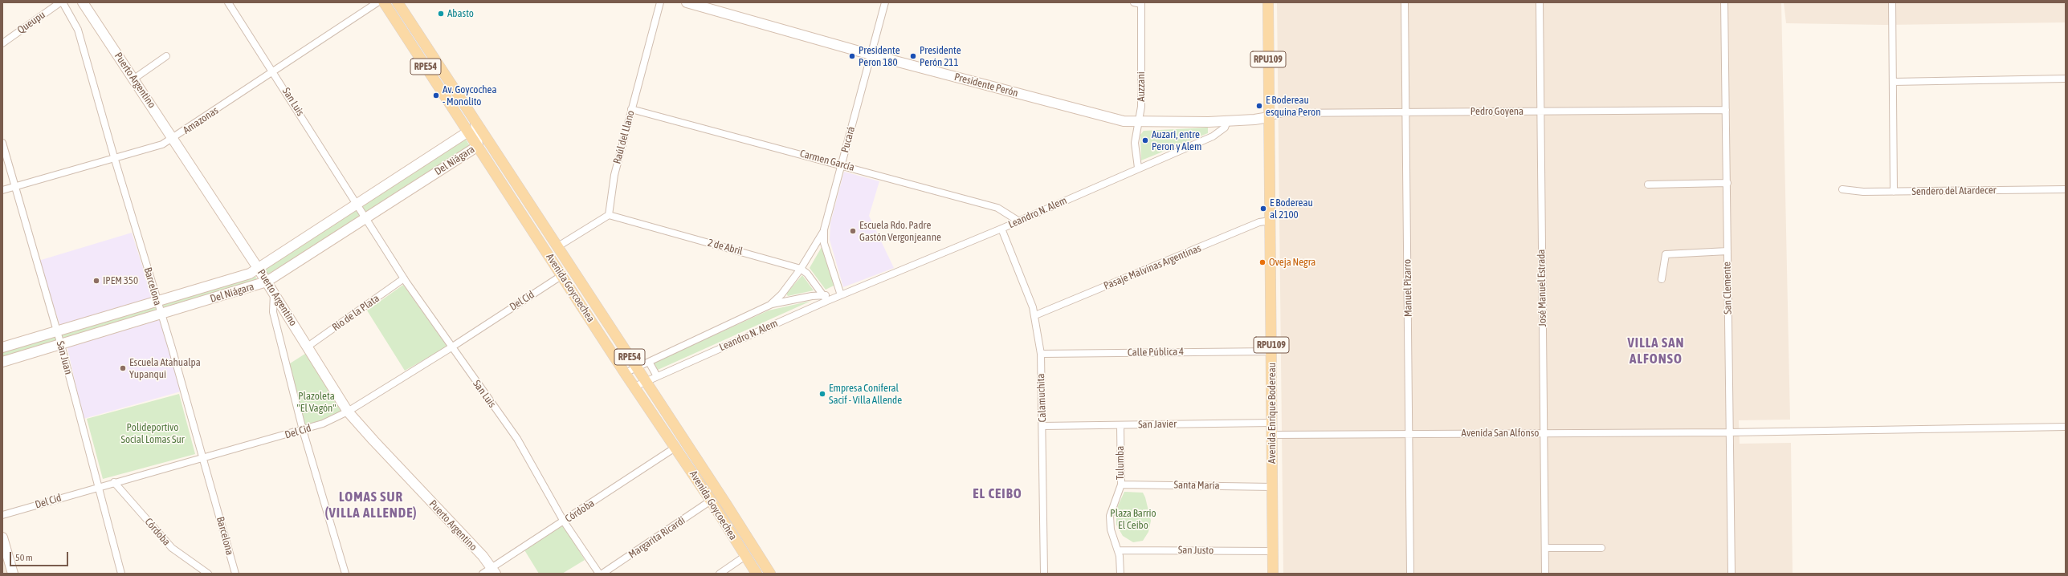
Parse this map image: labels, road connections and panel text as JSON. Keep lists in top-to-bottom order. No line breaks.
{"streets":{"main road":["RPU109","RPE54","Puerto Argentino","Presidente Perón","Del Niágara","Avenida Goycoechea","Avenida Enrique Bodereau"],"street":["Queupu","Auzzani","San Luis","Pedro Goyena","Amazonas","Raúl del Llano","Pucará","Carmen García","Sendero del Atardecer","Leandro N. Alem","2 de Abril","Pasaje Malvinas Argentinas","Barcelona","Manuel Pizarro","José Manuel Estrada","San Clemente","Del Cid","Río de la Plata","Calle Pública 4","San Juan","Calamuchita","San Javier","Avenida San Alfonso","Tulumba","Santa María","Córdoba","Margarita Ricardi","San Justo"]},"crossings":[["Puerto Argentino","Amazonas"],["Puerto Argentino","Del Niágara"],["Puerto Argentino","Del Cid"],["Puerto Argentino","Río de la Plata"],["Puerto Argentino","Córdoba"],["Presidente Perón","Auzzani"],["Presidente Perón","Pedro Goyena"],["Presidente Perón","Pucará"],["Presidente Perón","Leandro N. Alem"],["Presidente Perón","Avenida Enrique Bodereau"],["Auzzani","Leandro N. Alem"],["San Luis","Amazonas"],["San Luis","Del Niágara"],["San Luis","Del Cid"],["San Luis","Río de la Plata"],["San Luis","Córdoba"],["Pedro Goyena","Manuel Pizarro"],["Pedro Goyena","José Manuel Estrada"],["Pedro Goyena","San Clemente"],["Pedro Goyena","Avenida Enrique Bodereau"],["Amazonas","Barcelona"],["Amazonas","San Juan"],["Raúl del Llano","Carmen García"],["Raúl del Llano","2 de Abril"],["Pucará","Carmen García"],["Pucará","Leandro N. Alem"],["Del Niágara","Barcelona"],["Del Niágara","Avenida Goycoechea"],["Del Niágara","San Juan"],["Carmen García","Leandro N. Alem"],["Leandro N. Alem","2 de Abril"],["Leandro N. Alem","Avenida Goycoechea"],["Leandro N. Alem","Calamuchita"],["Pasaje Malvinas Argentinas","Calamuchita"],["Pasaje Malvinas Argentinas","Avenida Enrique Bodereau"],["Barcelona","Del Cid"],["Avenida Goycoechea","Del Cid"],["Avenida Goycoechea","Córdoba"],["Avenida Goycoechea","Margarita Ricardi"],["Manuel Pizarro","Avenida San Alfonso"],["José Manuel Estrada","Avenida San Alfonso"],["San Clemente","Avenida San Alfonso"],["Del Cid","San Juan"],["Del Cid","Córdoba"],["Calle Pública 4","Calamuchita"],["Calle Pública 4","Avenida Enrique Bodereau"],["Calamuchita","San Javier"],["Avenida Enrique Bodereau","San Javier"],["Avenida Enrique Bodereau","Avenida San Alfonso"],["Avenida Enrique Bodereau","Santa María"],["Avenida Enrique Bodereau","San Justo"],["San Javier","Tulumba"],["Tulumba","Santa María"],["Tulumba","San Justo"]],"districts":["VILLA SAN ALFONSO","EL CEIBO","LOMAS SUR (VILLA ALLENDE)"],"parks":["Plazoleta \"El Vagón\"","Polideportivo Social Lomas Sur","Plaza Barrio El Ceibo"],"places":["Abasto","Presidente Peron 180","Presidente Perón 211","Av. Goycochea - Monolito","E Bodereau esquina Peron","Auzari, entre Peron y Alem","E Bodereau al 2100","Escuela Rdo. Padre Gastón Vergonjeanne","Oveja Negra","IPEM 350","Escuela Atahualpa Yupanqui","Empresa Coniferal Sacif - Villa Allende"],"scale_bar":"50 m"}
